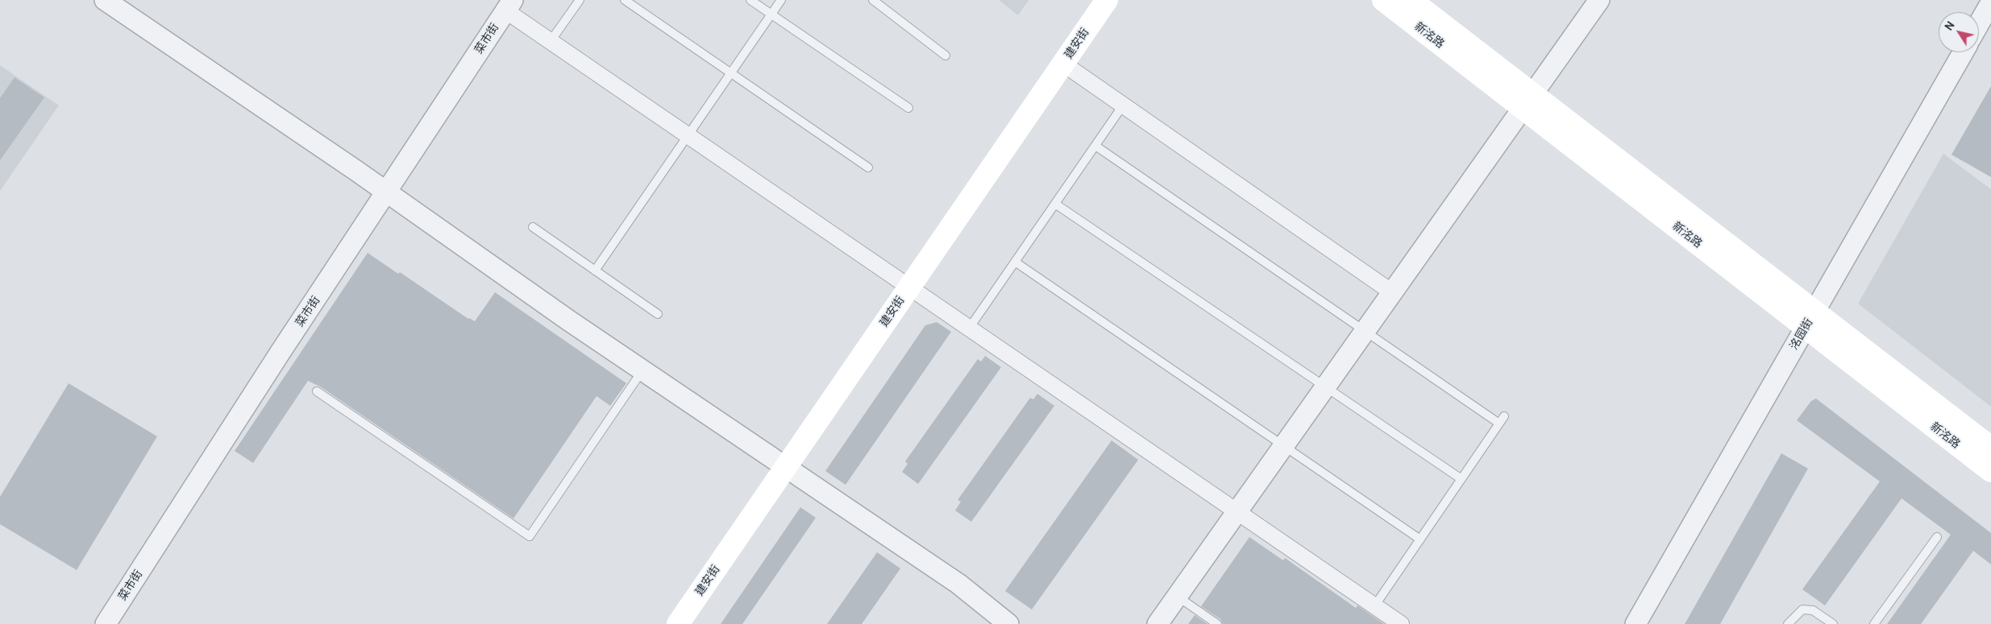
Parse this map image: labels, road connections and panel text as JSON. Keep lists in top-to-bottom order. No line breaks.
{"streets":{"main road":["新洺路","建安街"],"street":["菜市街","洺园街"]},"crossings":[["新洺路","洺园街"]],"north":"top left"}
